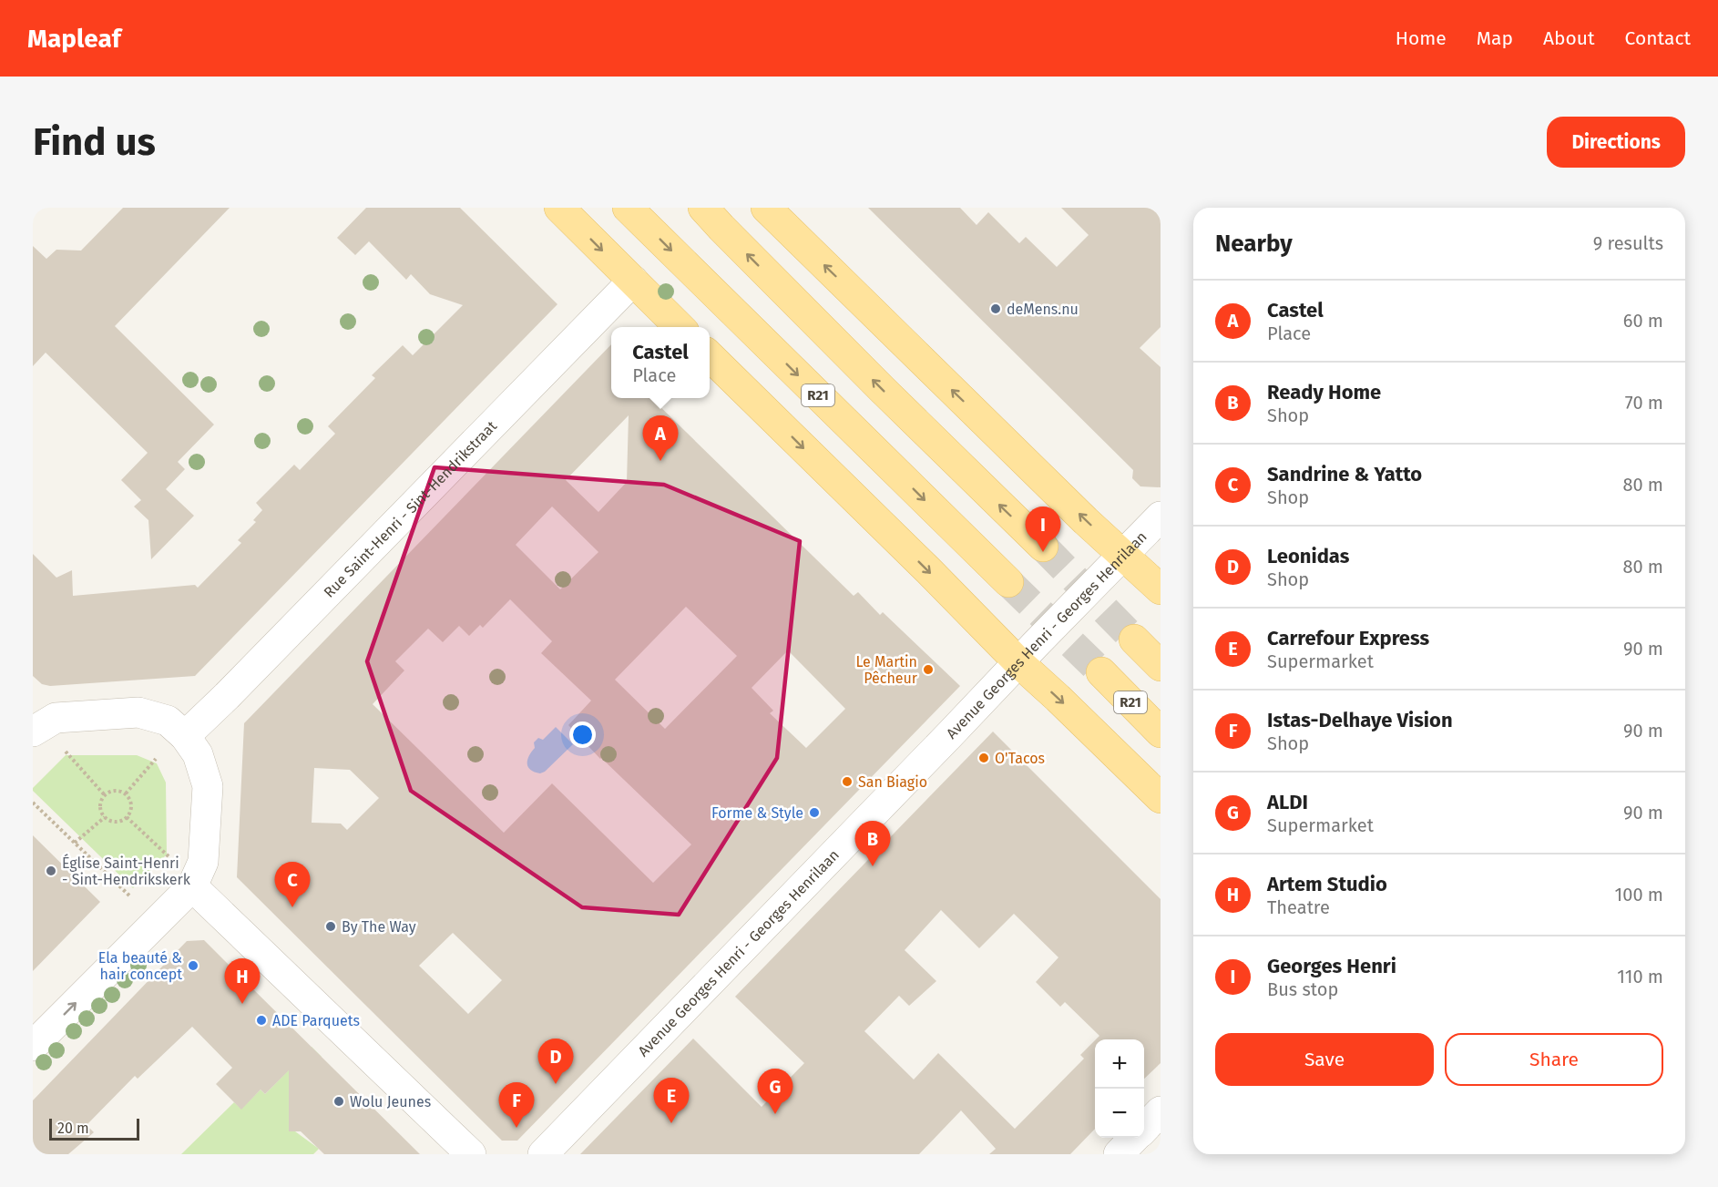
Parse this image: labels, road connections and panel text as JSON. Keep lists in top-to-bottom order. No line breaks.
{"streets":{"main road":["R21"],"street":["Rue Saint-Henri - Sint-Hendrikstraat","Avenue Georges Henri - Georges Henrilaan"]},"places":["deMens.nu","Le Martin Pêcheur","O'Tacos","San Biagio","Forme & Style","Église Saint-Henri - Sint-Hendrikskerk","By The Way","Ela beauté & hair concept","ADE Parquets","Wolu Jeunes"],"scale_bar":"20 m","page":{"header":"Mapleaf","nav":["Home","Map","About","Contact"],"buttons":["Directions",["Save","Share"]],"title":"Find us","heading":["Nearby","9 results"],"list":[{"mark":"A","name":"Castel","note":"Place","value":"60 m"},{"mark":"B","name":"Ready Home","note":"Shop","value":"70 m"},{"mark":"C","name":"Sandrine & Yatto","note":"Shop","value":"80 m"},{"mark":"D","name":"Leonidas","note":"Shop","value":"80 m"},{"mark":"E","name":"Carrefour Express","note":"Supermarket","value":"90 m"},{"mark":"F","name":"Istas-Delhaye Vision","note":"Shop","value":"90 m"},{"mark":"G","name":"ALDI","note":"Supermarket","value":"90 m"},{"mark":"H","name":"Artem Studio","note":"Theatre","value":"100 m"},{"mark":"I","name":"Georges Henri","note":"Bus stop","value":"110 m"}],"popup":["Castel","Place"],"pins":["A","I","B","C","H","D","G","E","F"],"map_buttons":["+","−"],"scale":"20 m"}}
